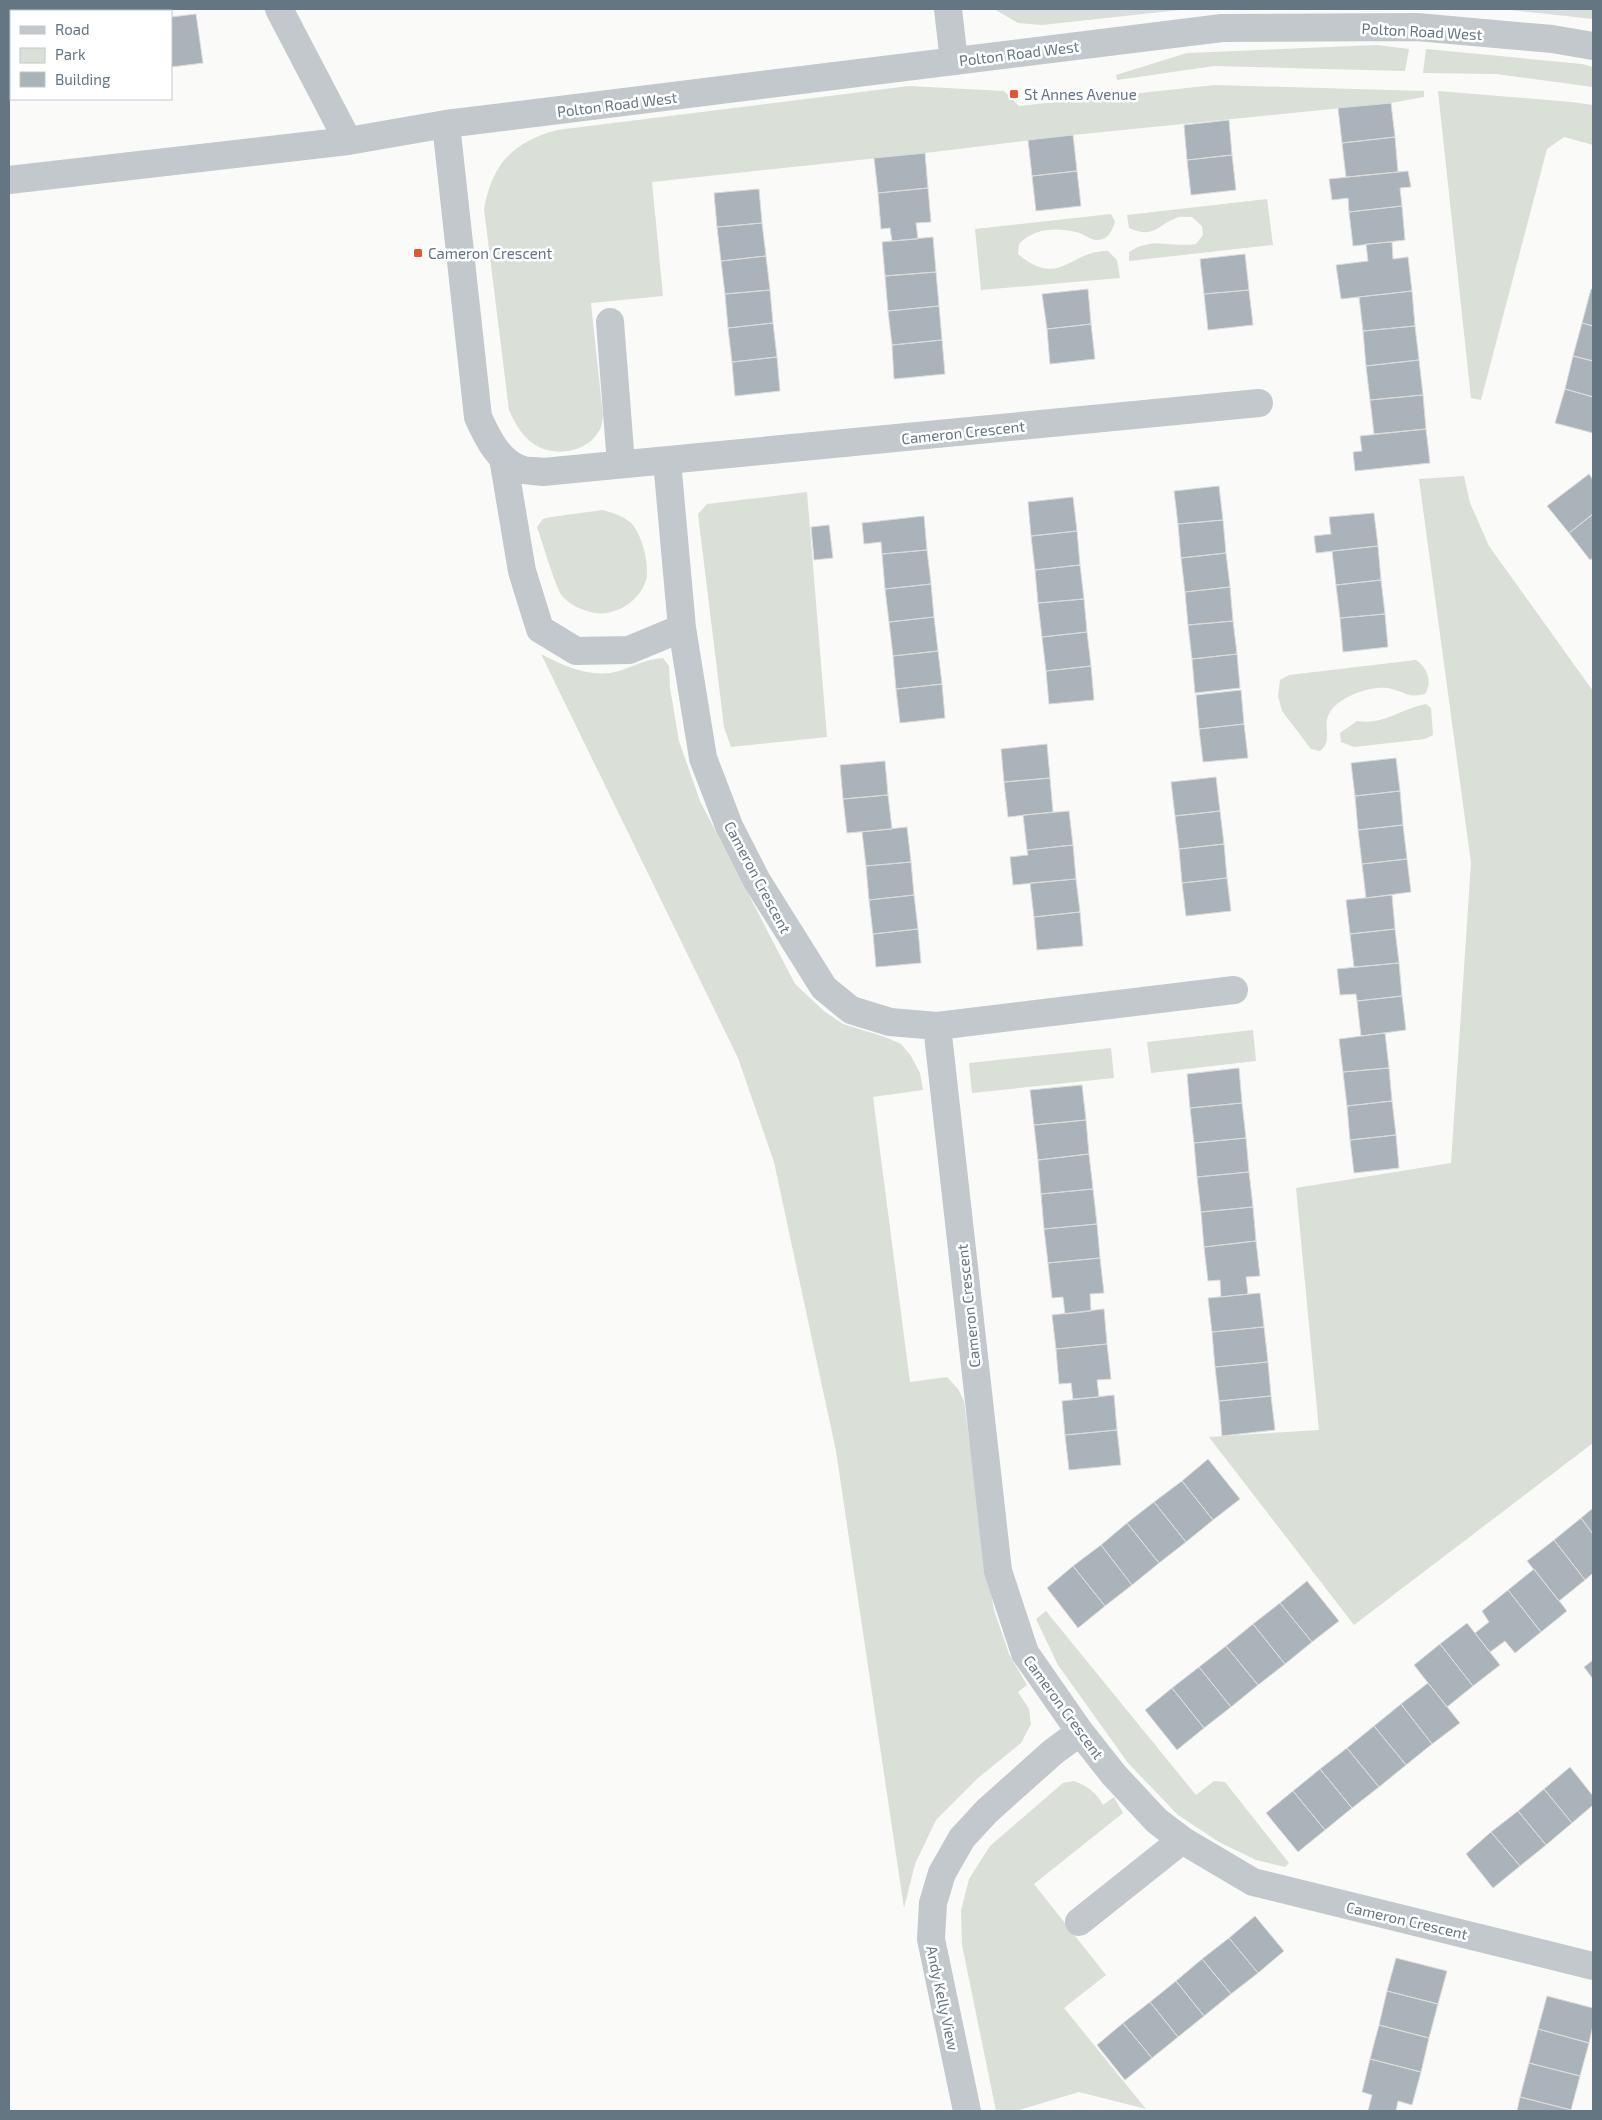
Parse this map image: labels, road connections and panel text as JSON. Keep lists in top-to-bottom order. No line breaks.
{"streets":{"street":["Polton Road West","Cameron Crescent","Andy Kelly View"]},"crossings":[["Polton Road West","Cameron Crescent"],["Cameron Crescent","Andy Kelly View"]],"places":{"transit":["St Annes Avenue","Cameron Crescent"]},"legend":["Road","Park","Building"]}
